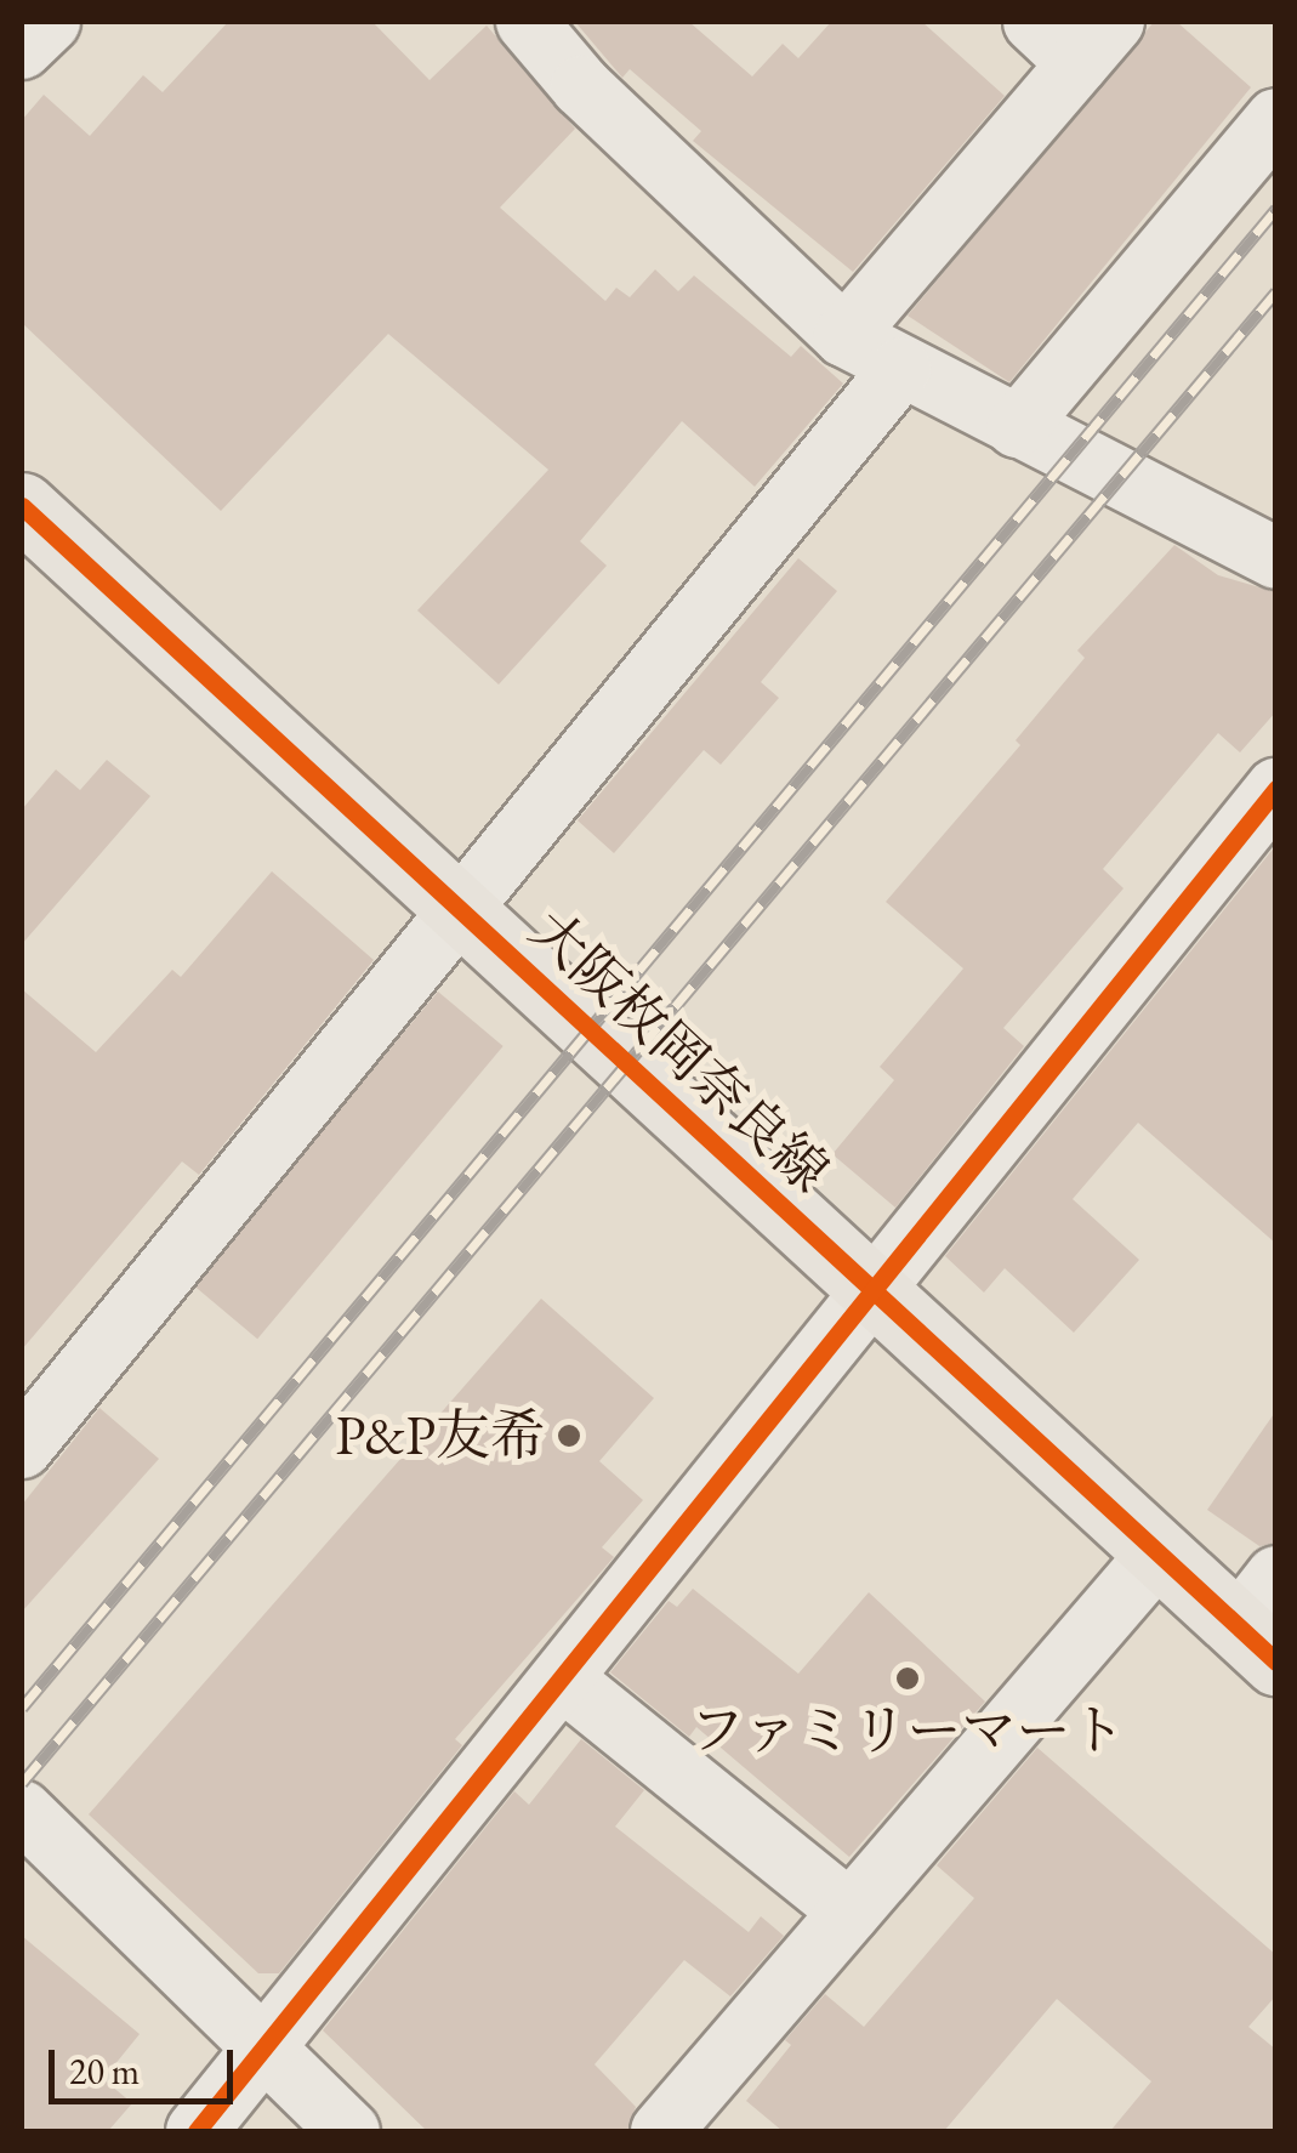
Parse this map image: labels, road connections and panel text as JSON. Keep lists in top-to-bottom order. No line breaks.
{"streets":{"main road":["大阪枚岡奈良線"]},"places":["P&P友希","ファミリーマート"],"scale_bar":"20 m"}
